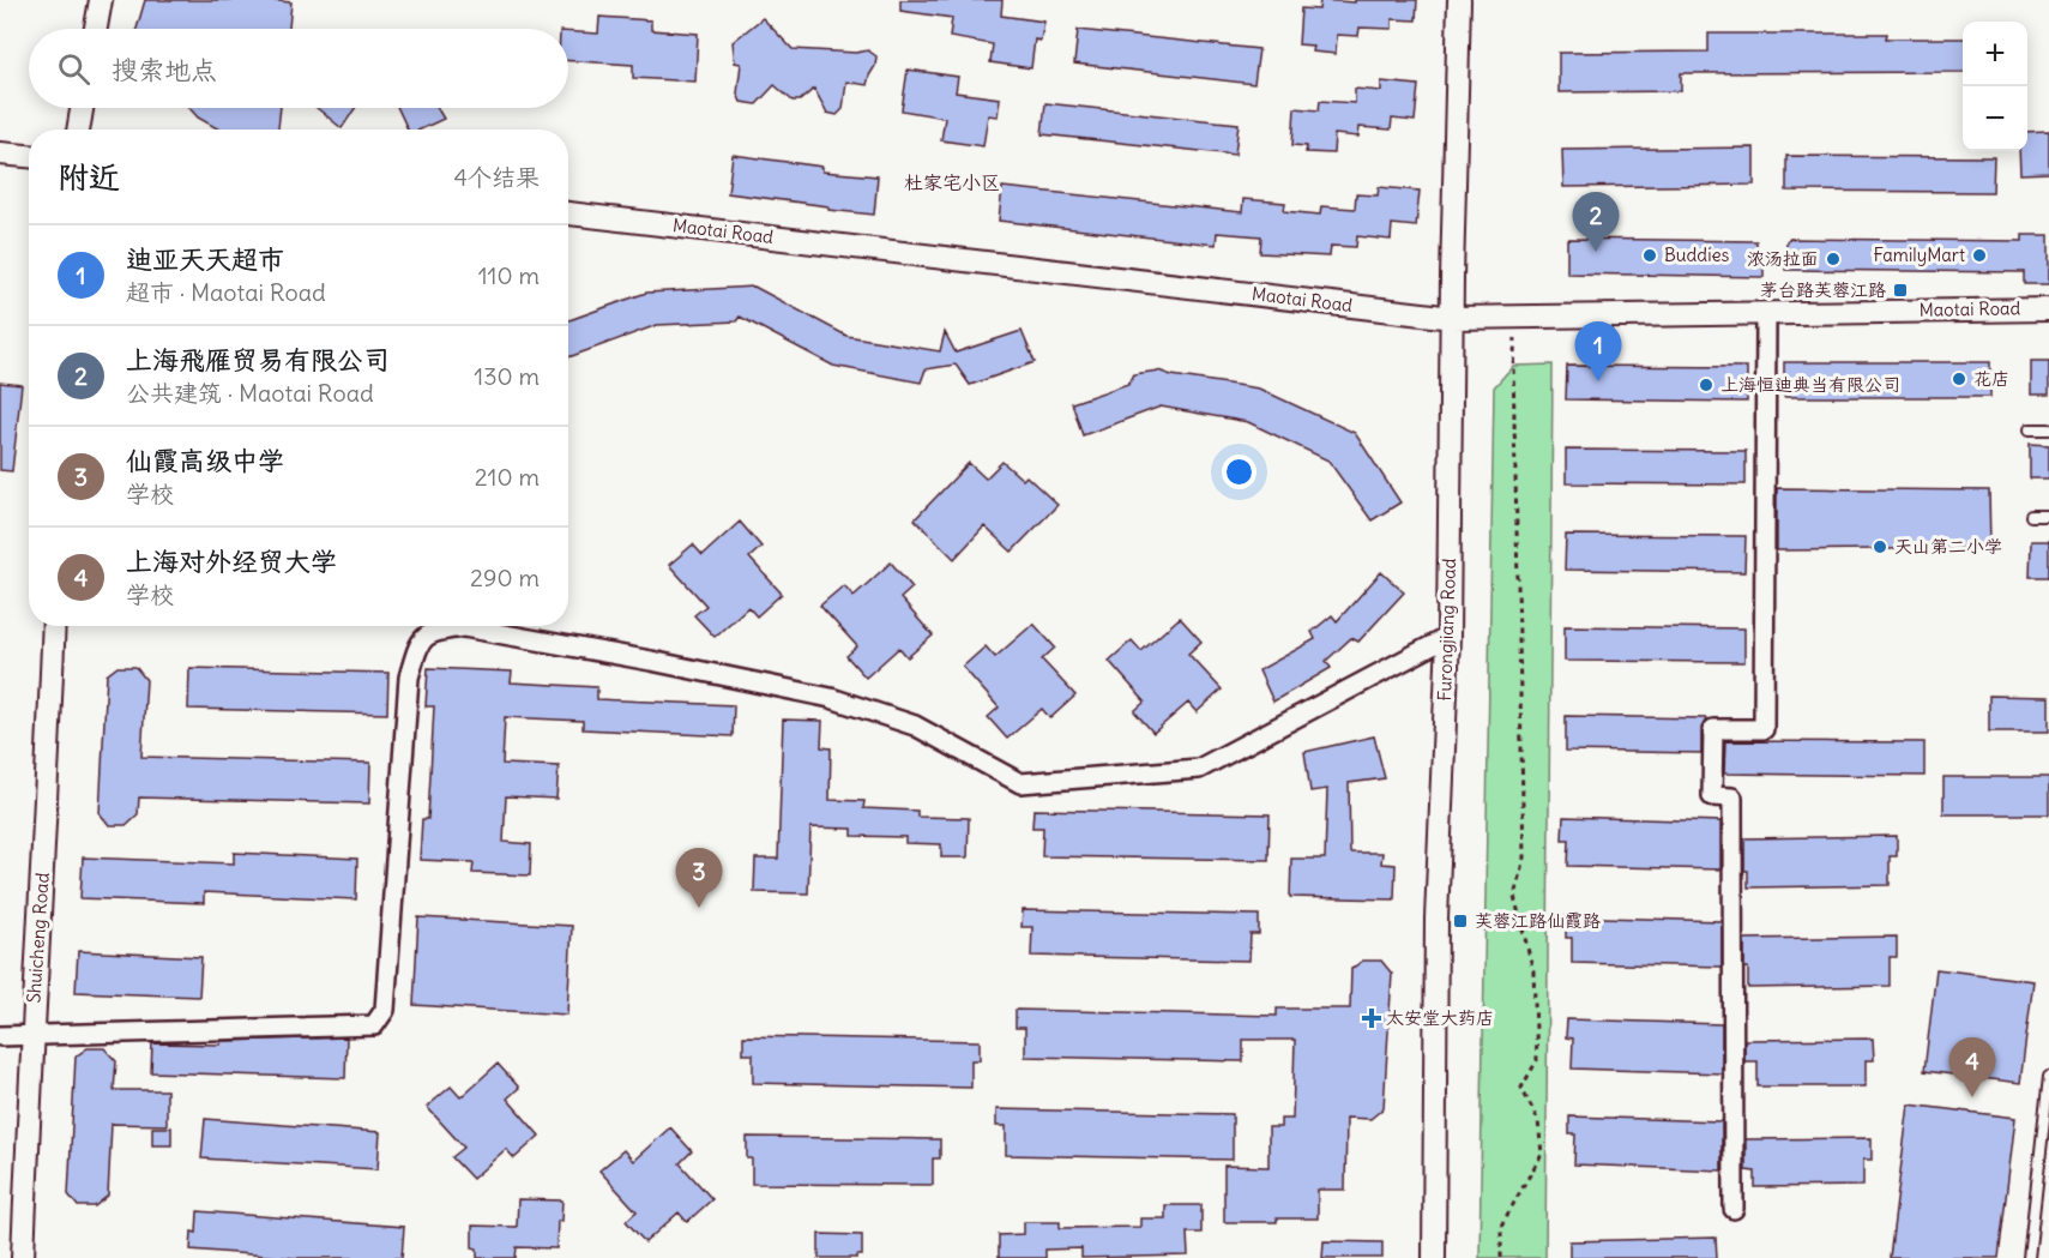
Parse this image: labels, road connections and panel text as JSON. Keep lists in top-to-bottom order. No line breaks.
{"streets":{"street":["Maotai Road","Furongjiang Road","Shuicheng Road"]},"crossings":[["Maotai Road","Furongjiang Road"]],"districts":["杜家宅小区"],"places":{"other":["Buddies","FamilyMart","浓汤拉面","花店","上海恒迪典当有限公司","天山第二小学"],"transit":["茅台路芙蓉江路","芙蓉江路仙霞路"],"health":["太安堂大药店"]},"page":{"map_buttons":["+","−"],"search":"搜索地点","heading":["附近","4个结果"],"pins":["2","1","3","4"],"list":[{"mark":"1","name":"迪亚天天超市","note":"超市 · Maotai Road","value":"110 m"},{"mark":"2","name":"上海飛雁贸易有限公司","note":"公共建筑 · Maotai Road","value":"130 m"},{"mark":"3","name":"仙霞高级中学","note":"学校","value":"210 m"},{"mark":"4","name":"上海对外经贸大学","note":"学校","value":"290 m"}]}}
